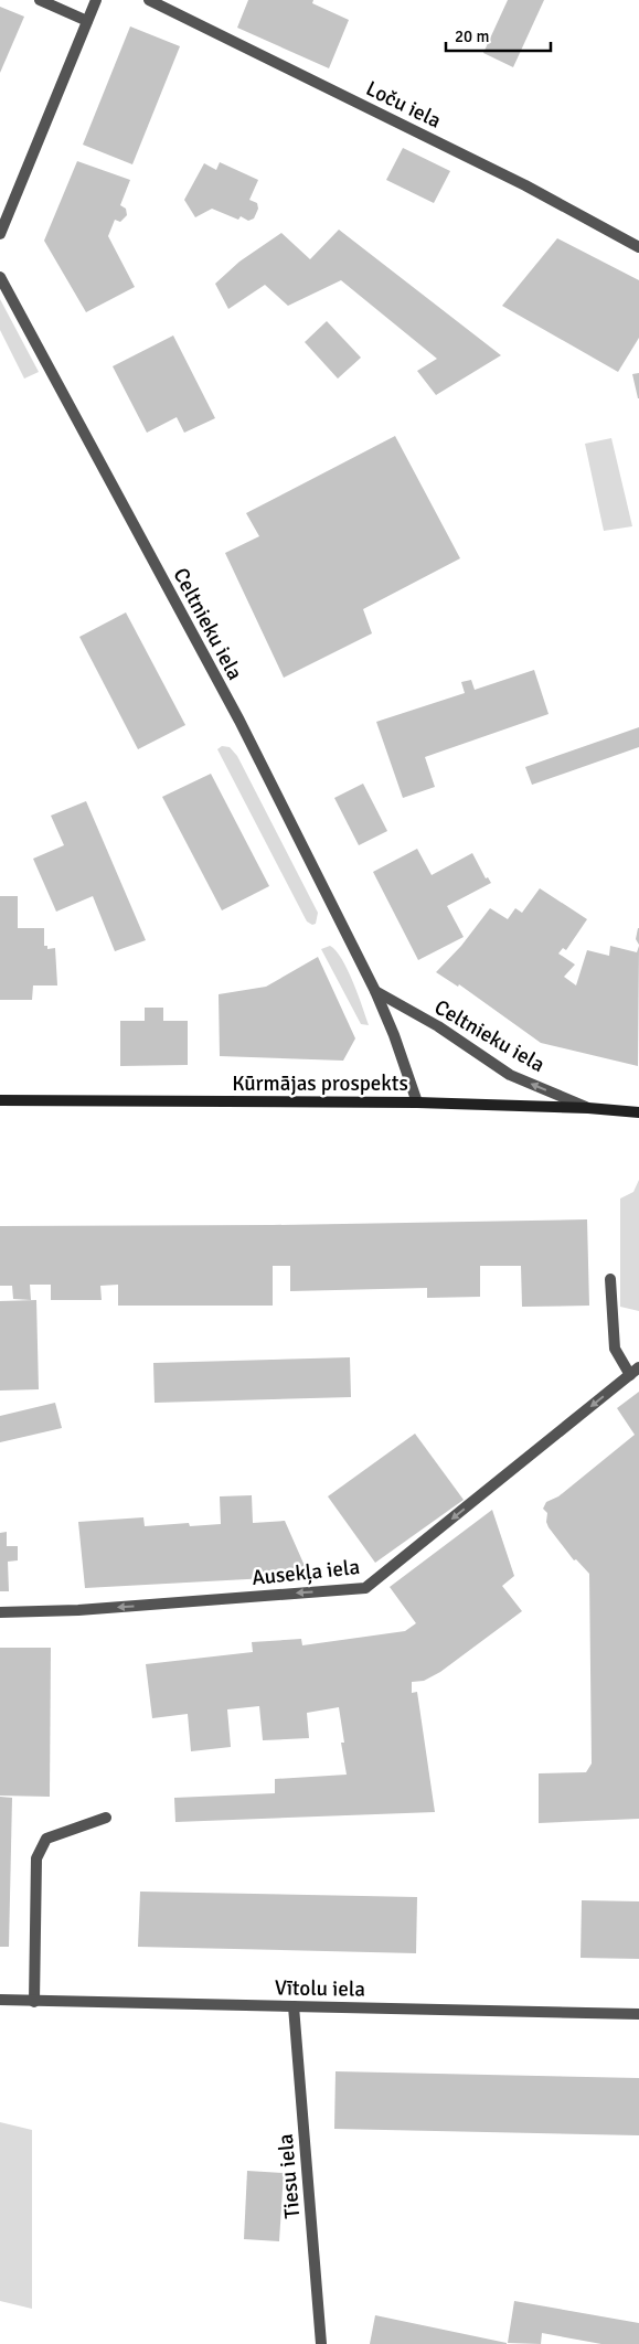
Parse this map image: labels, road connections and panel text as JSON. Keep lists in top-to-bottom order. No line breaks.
{"streets":{"main road":["Kūrmājas prospekts"],"street":["Loču iela","Celtnieku iela","Ausekļa iela","Vītolu iela","Tiesu iela"]},"crossings":[["Celtnieku iela","Kūrmājas prospekts"],["Vītolu iela","Tiesu iela"]],"one_way":["Ausekļa iela"],"scale_bar":"20 m"}
